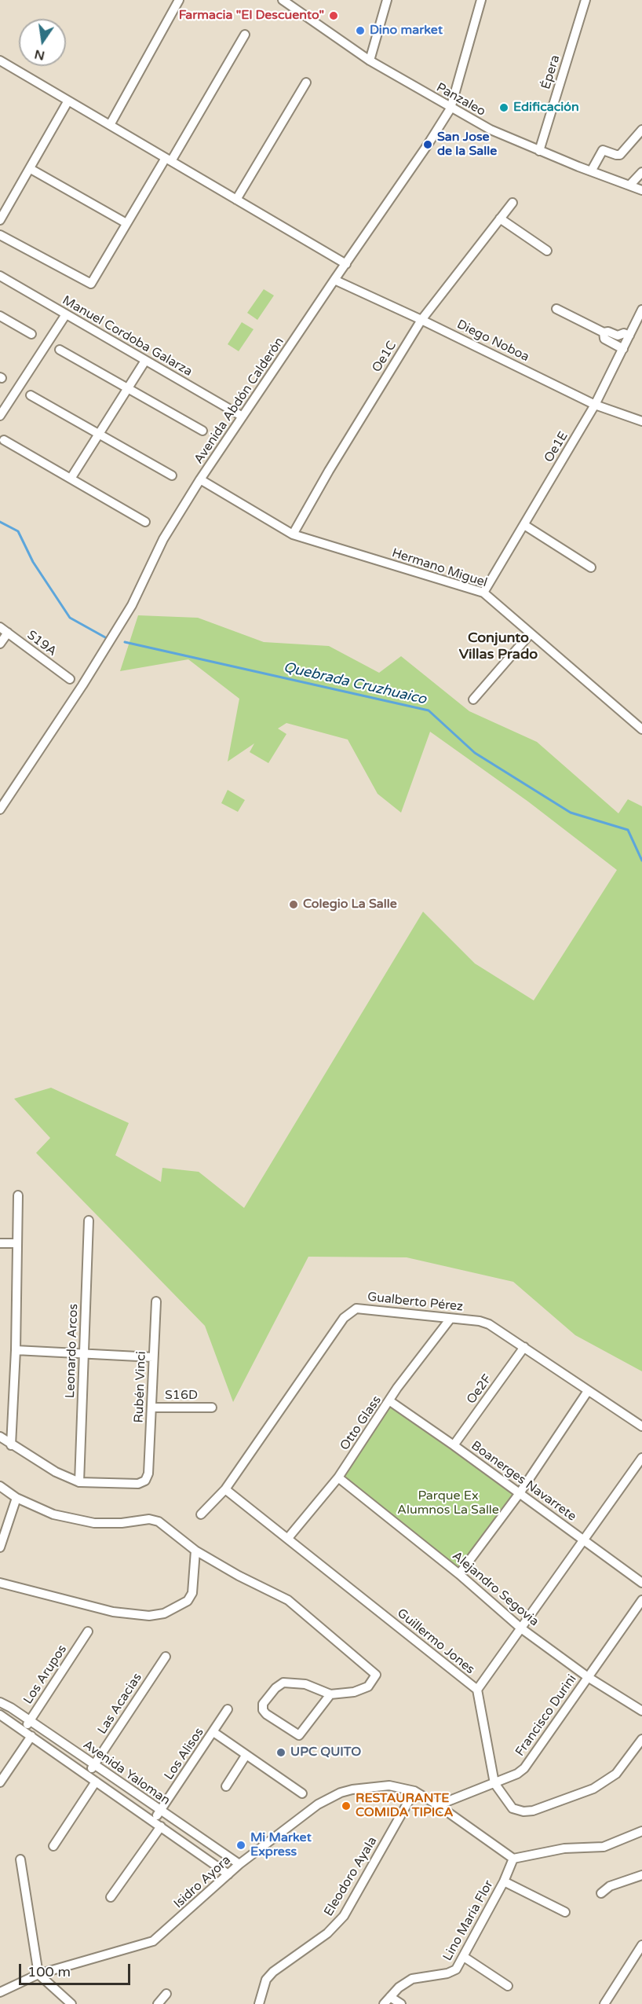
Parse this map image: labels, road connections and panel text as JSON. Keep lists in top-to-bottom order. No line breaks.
{"streets":{"street":["Épera","Panzaleo","Manuel Cordoba Galarza","Diego Noboa","Oe1C","Avenida Abdón Calderón","Oe1E","Hermano Miguel","S19A","Gualberto Pérez","Leonardo Arcos","Rubén Vinci","Oe2F","S16D","Otto Glass","Boanerges Navarrete","Alejandro Segovia","Guillermo Jones","Los Arupos","Las Acacias","Francisco Durini","Los Alisos","Avenida Yaloman","Eleodoro Ayala","Isidro Ayora","Lino María Flor"]},"crossings":[["Épera","Panzaleo"],["Panzaleo","Avenida Abdón Calderón"],["Manuel Cordoba Galarza","Avenida Abdón Calderón"],["Diego Noboa","Oe1C"],["Diego Noboa","Avenida Abdón Calderón"],["Diego Noboa","Oe1E"],["Oe1C","Hermano Miguel"],["Avenida Abdón Calderón","Hermano Miguel"],["Oe1E","Hermano Miguel"],["Gualberto Pérez","Oe2F"],["Gualberto Pérez","Otto Glass"],["Gualberto Pérez","Guillermo Jones"],["Leonardo Arcos","Rubén Vinci"],["Rubén Vinci","S16D"],["Oe2F","Boanerges Navarrete"],["Otto Glass","Boanerges Navarrete"],["Otto Glass","Alejandro Segovia"],["Otto Glass","Guillermo Jones"],["Alejandro Segovia","Francisco Durini"],["Guillermo Jones","Francisco Durini"],["Los Arupos","Avenida Yaloman"],["Las Acacias","Avenida Yaloman"],["Francisco Durini","Isidro Ayora"],["Los Alisos","Avenida Yaloman"],["Avenida Yaloman","Isidro Ayora"],["Eleodoro Ayala","Isidro Ayora"],["Isidro Ayora","Lino María Flor"]],"districts":["Conjunto Villas Prado"],"water":["Quebrada Cruzhuaico"],"parks":["Parque Ex Alumnos La Salle"],"places":["Farmacia \"El Descuento\"","Dino market","Edificación","San Jose de la Salle","Colegio La Salle","UPC QUITO","RESTAURANTE COMIDA TIPICA","Mi Market Express"],"scale_bar":"100 m","north":"bottom"}
